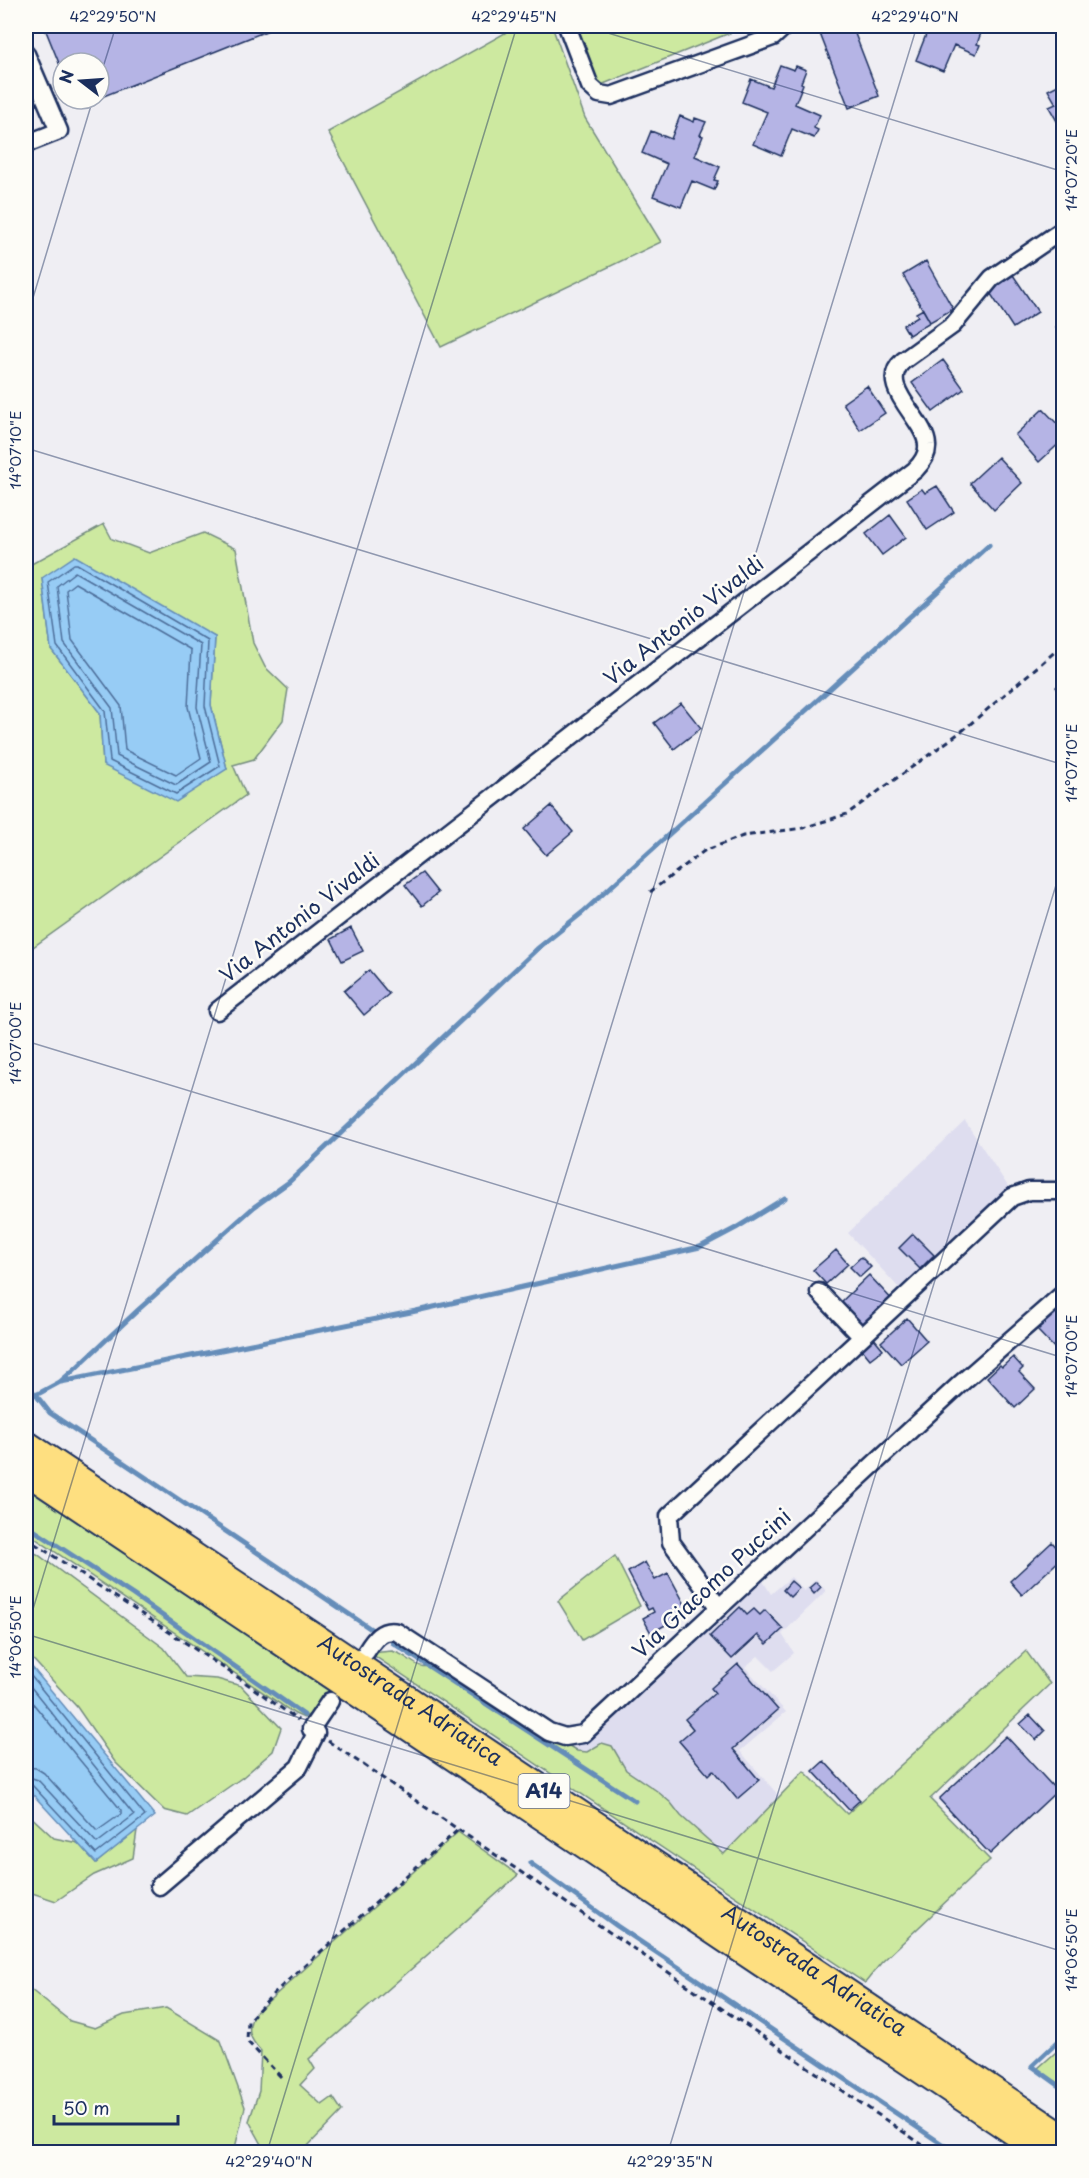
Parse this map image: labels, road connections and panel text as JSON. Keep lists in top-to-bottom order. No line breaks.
{"streets":{"highway":["Autostrada Adriatica","A14"],"street":["Via Antonio Vivaldi","Via Giacomo Puccini"]},"scale_bar":"50 m","north":"left","coordinates":["42°29'50\"N","42°29'45\"N","42°29'40\"N","14°07'20\"E","14°07'10\"E","14°07'00\"E","14°06'50\"E","42°29'35\"N"]}
